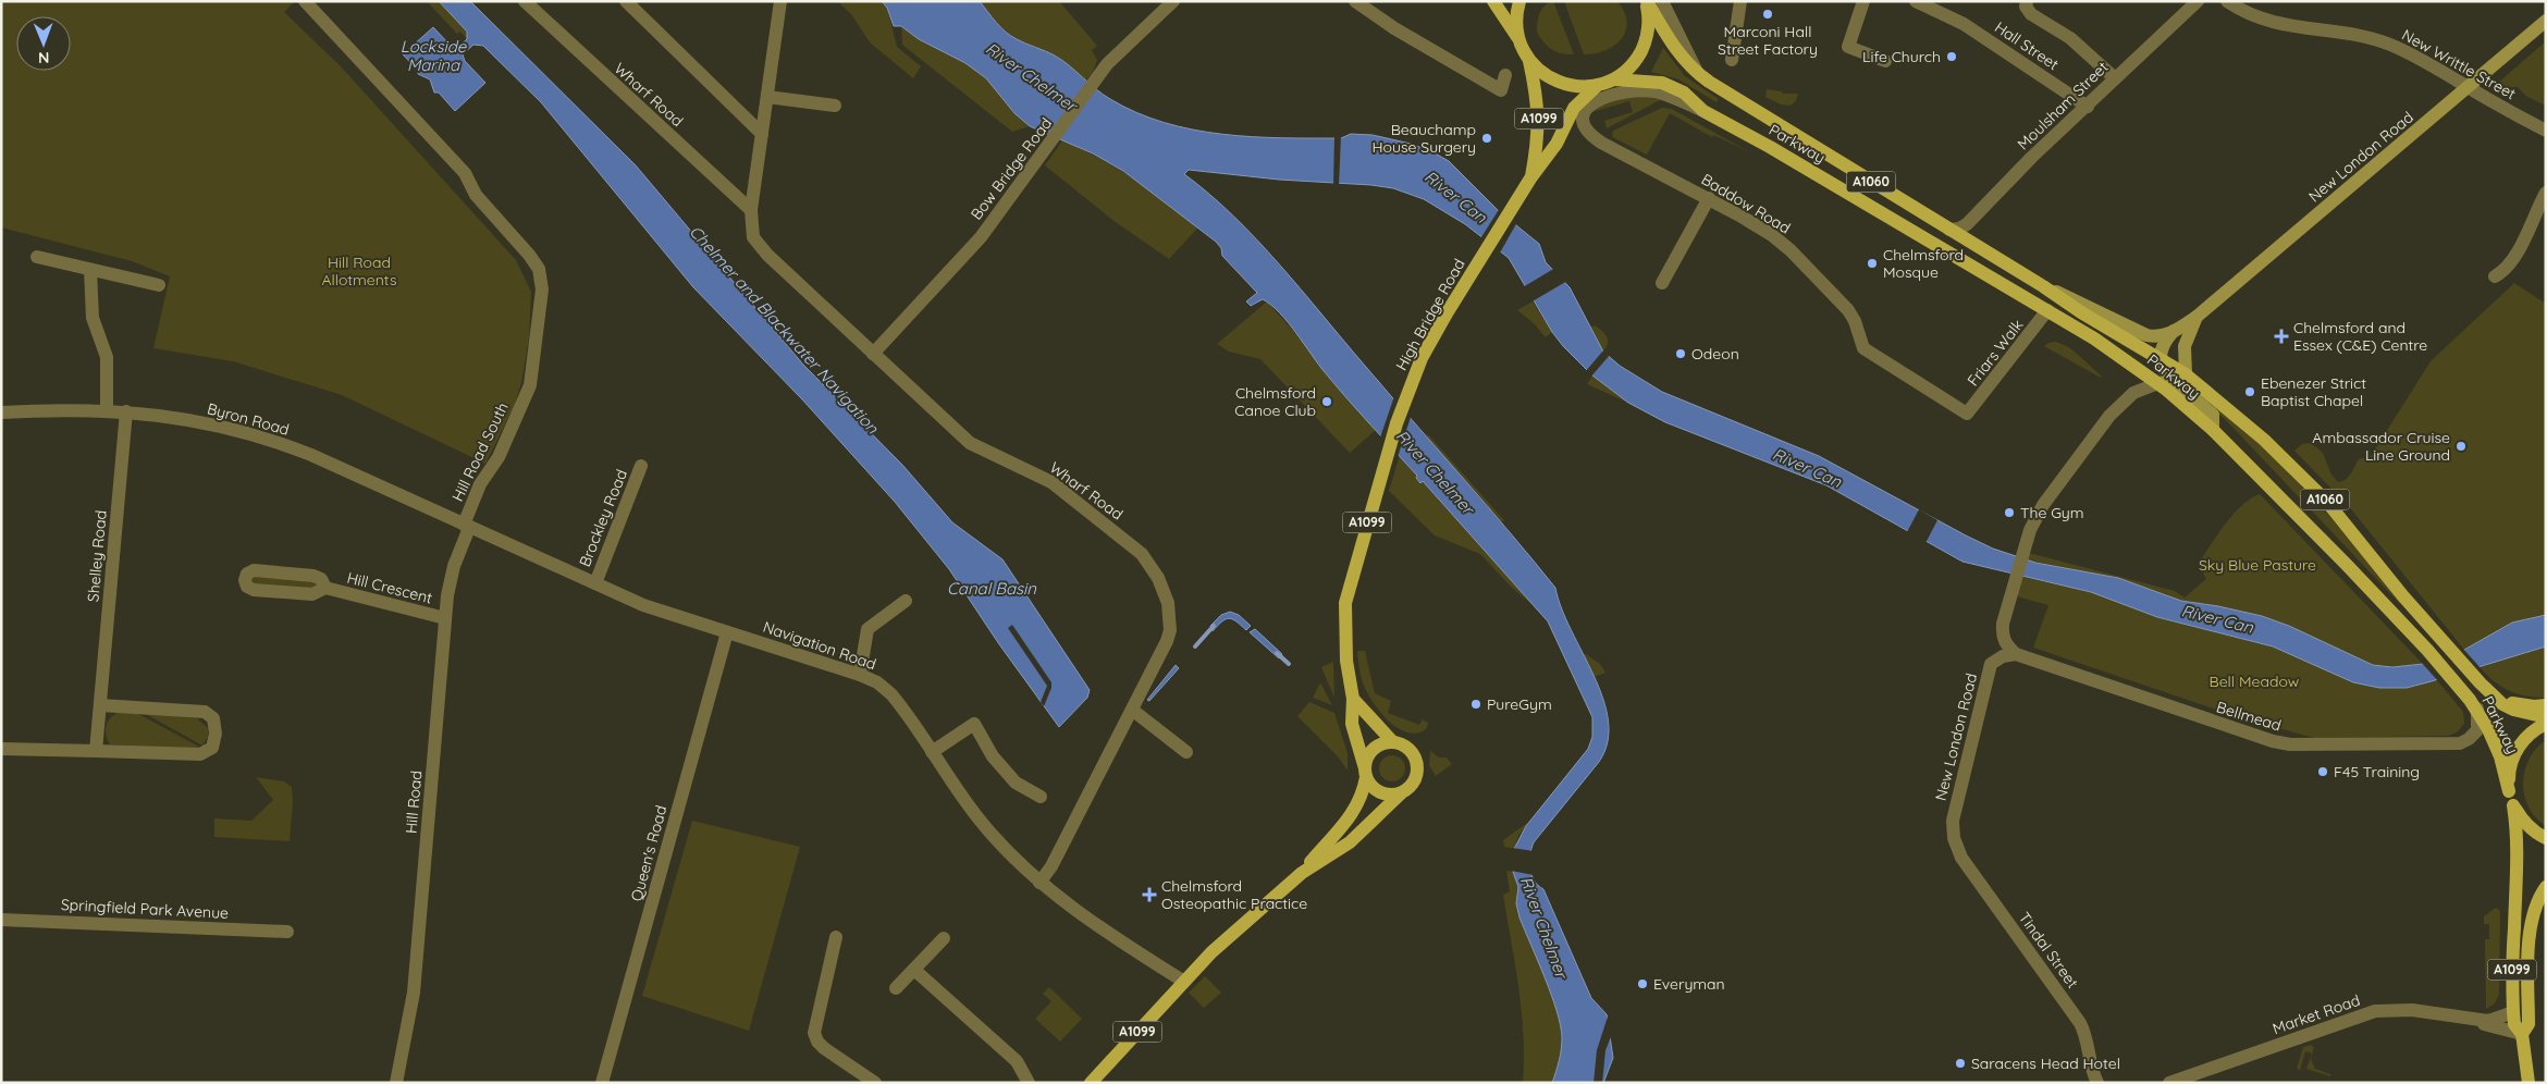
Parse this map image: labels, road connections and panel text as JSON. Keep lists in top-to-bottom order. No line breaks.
{"streets":{"main road":["A1099","Parkway","New London Road","A1060","High Bridge Road"],"street":["Hall Street","New Writtle Street","Wharf Road","Moulsham Street","Bow Bridge Road","Baddow Road","Friars Walk","Byron Road","Hill Road South","Brockley Road","Shelley Road","Hill Crescent","Navigation Road","Bellmead","Hill Road","Queen's Road","Springfield Park Avenue","Tindal Street","Market Road"]},"crossings":[["Hall Street","Moulsham Street"],["New Writtle Street","New London Road"],["Wharf Road","Bow Bridge Road"],["Wharf Road","Navigation Road"],["Moulsham Street","Parkway"],["A1099","A1060"],["A1099","High Bridge Road"],["A1099","Navigation Road"],["A1099","Market Road"],["Parkway","New London Road"],["Parkway","A1060"],["Parkway","Baddow Road"],["Parkway","Friars Walk"],["Parkway","Bellmead"],["New London Road","Bellmead"],["New London Road","Tindal Street"],["A1060","High Bridge Road"],["Baddow Road","Friars Walk"],["Byron Road","Hill Road South"],["Byron Road","Shelley Road"],["Byron Road","Navigation Road"],["Byron Road","Hill Road"],["Hill Road South","Navigation Road"],["Hill Road South","Hill Road"],["Brockley Road","Navigation Road"],["Hill Crescent","Hill Road"],["Navigation Road","Hill Road"],["Navigation Road","Queen's Road"]],"water":["Lockside Marina","River Chelmer","River Can","Chelmer and Blackwater Navigation","Canal Basin"],"parks":["Hill Road Allotments","Sky Blue Pasture","Bell Meadow"],"places":{"other":["Marconi Hall Street Factory","Life Church","Beauchamp House Surgery","Chelmsford Mosque","Odeon","Ebenezer Strict Baptist Chapel","Chelmsford Canoe Club","Ambassador Cruise Line Ground","The Gym","PureGym","F45 Training","Everyman","Saracens Head Hotel"],"health":["Chelmsford and Essex (C&E) Centre","Chelmsford Osteopathic Practice"]},"north":"bottom"}
